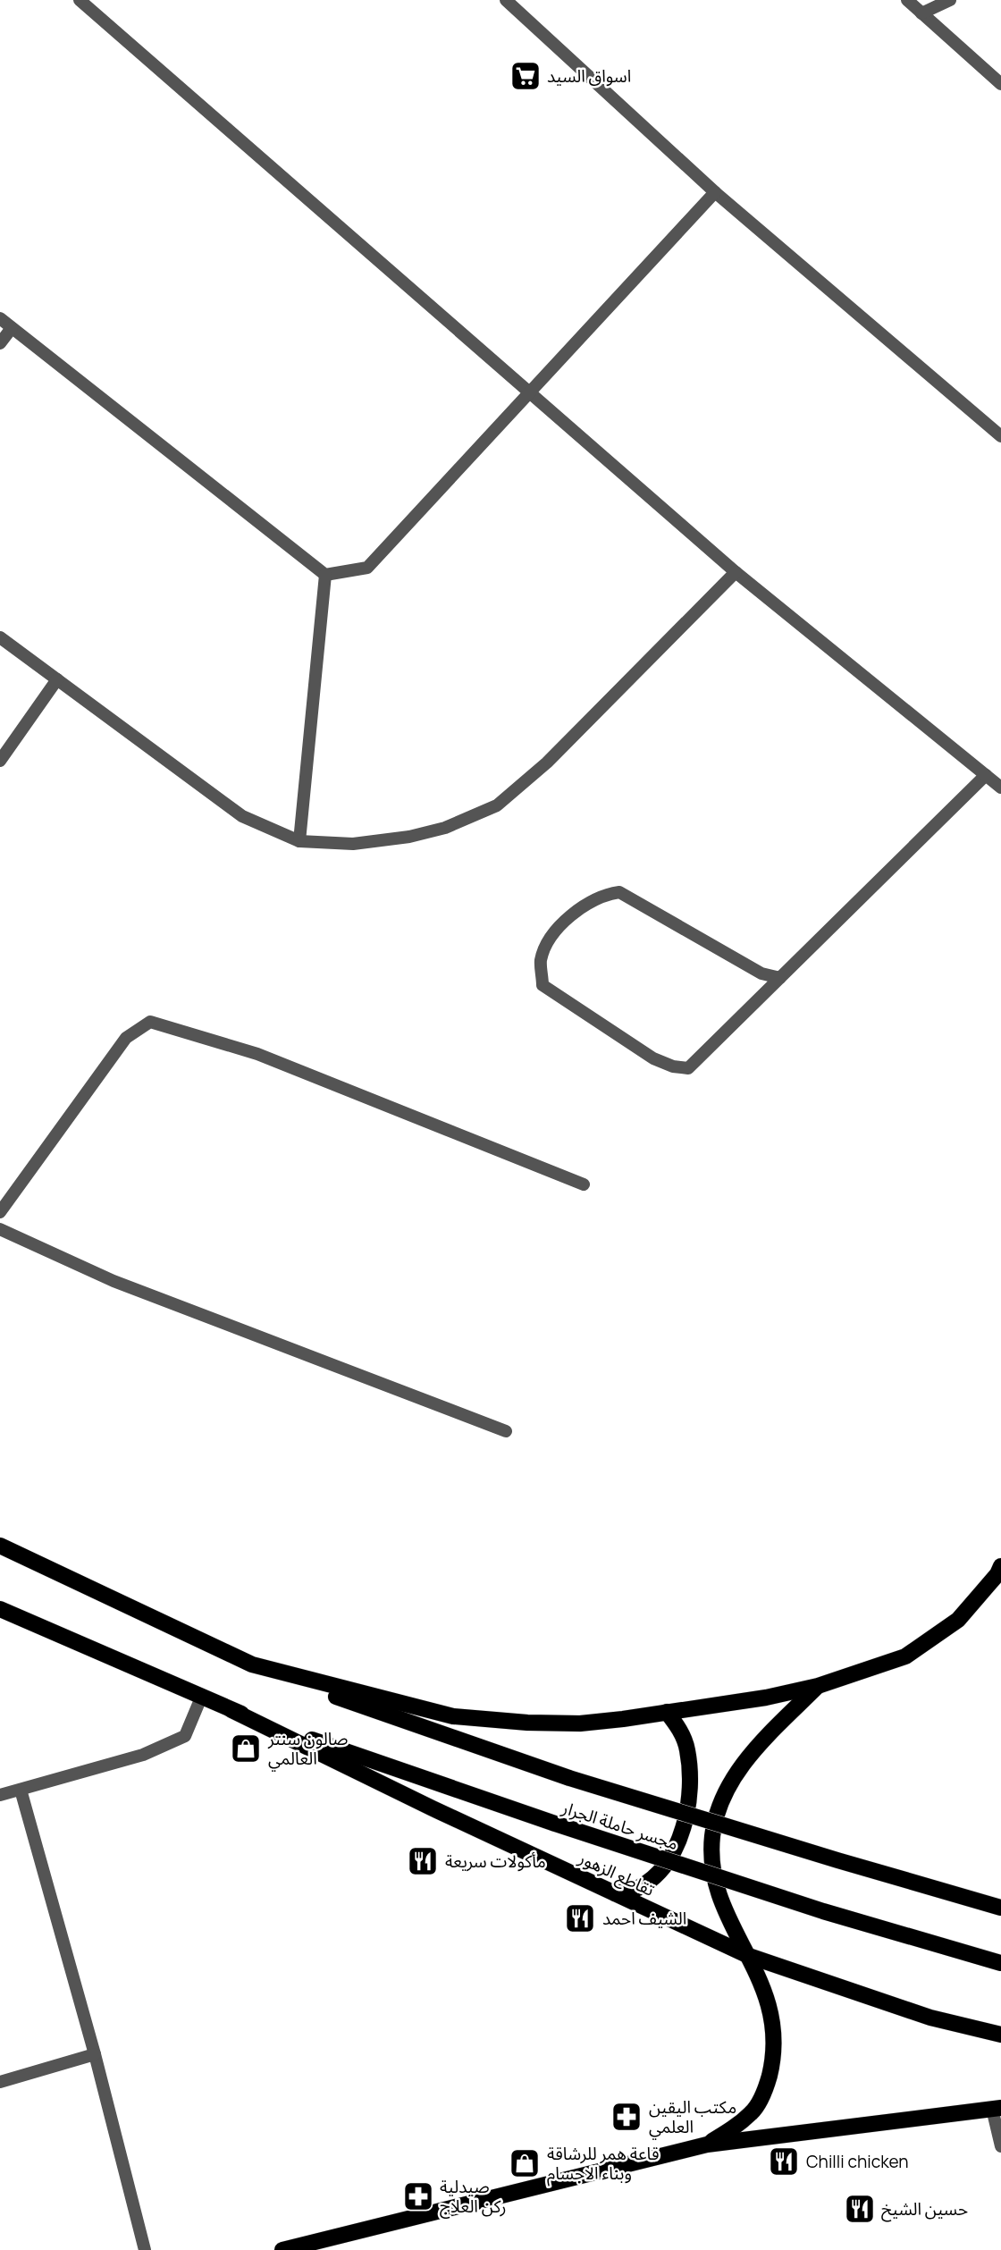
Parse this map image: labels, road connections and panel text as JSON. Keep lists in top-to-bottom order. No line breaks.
{"streets":{"main road":["مجسر حاملة الجرار","تقاطع الزهور"]},"crossings":[["مجسر حاملة الجرار","تقاطع الزهور"]],"places":{"supermarket":["اسواق السيد"],"shop":["صالون سنتر العالمي","قاعة همر للرشاقة وبناء الاجسام"],"restaurant":["مأكولات سريعة","الشيف احمد","Chilli chicken","حسين الشيخ"],"pharmacy":["مكتب اليقين العلمي","صيدلية ركن العلاج"]}}
